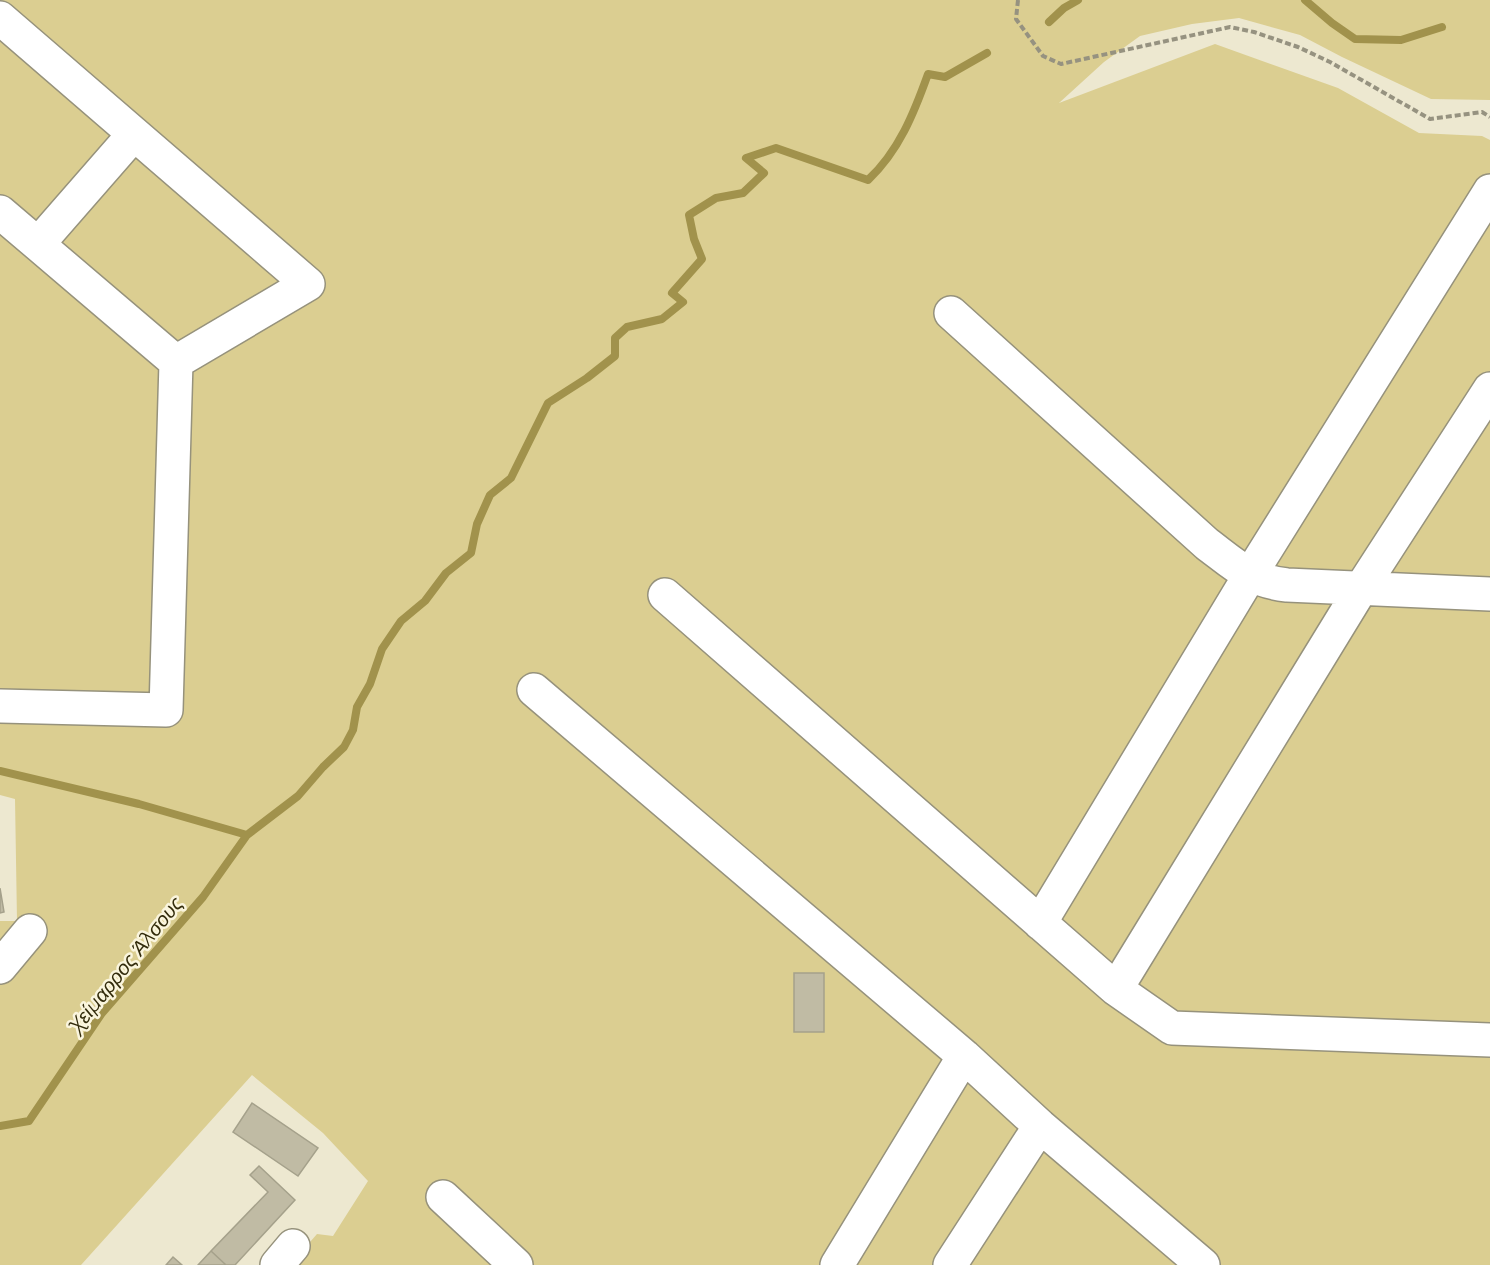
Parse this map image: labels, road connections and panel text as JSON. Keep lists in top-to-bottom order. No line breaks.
{"water":["Χείμαρρος Άλσους"]}
